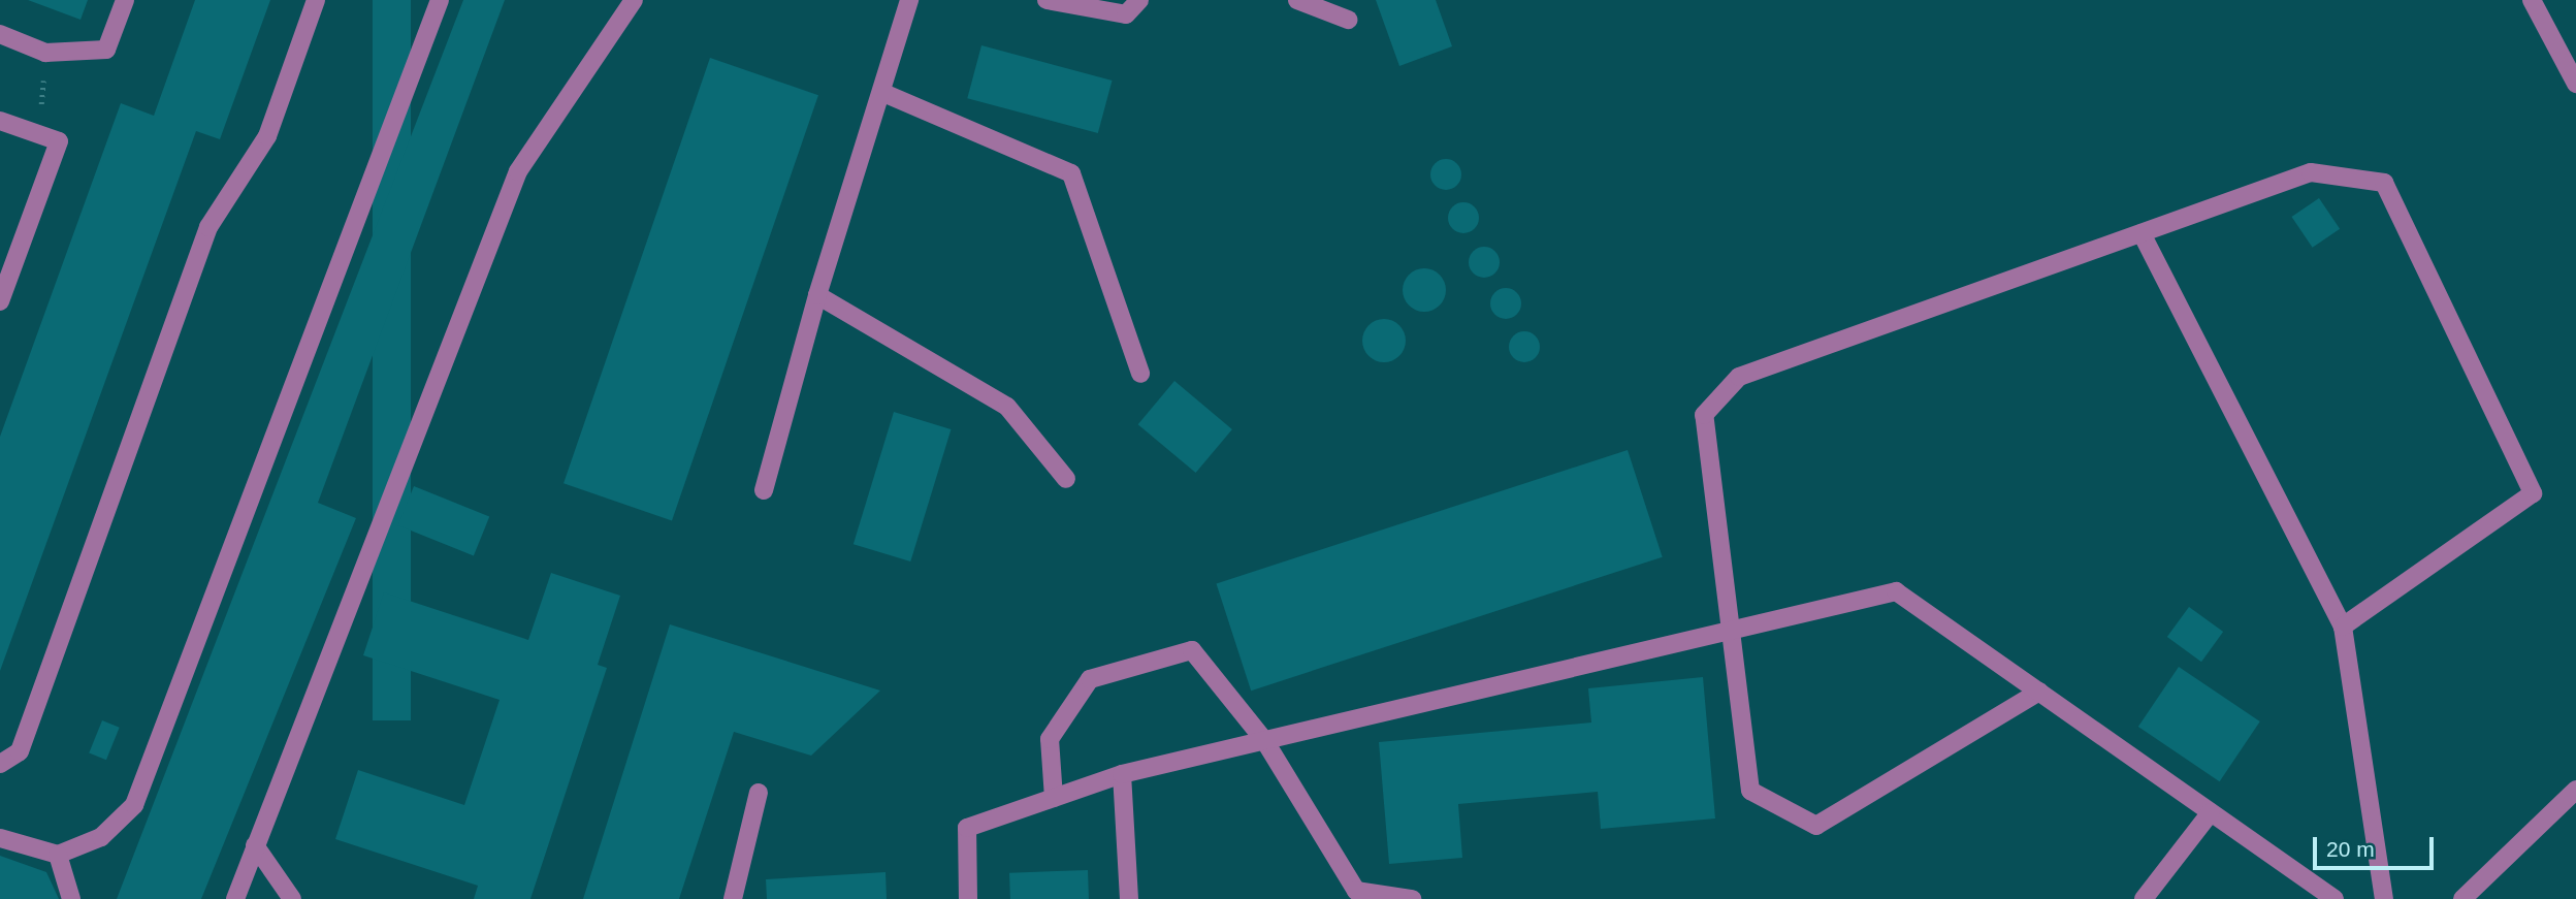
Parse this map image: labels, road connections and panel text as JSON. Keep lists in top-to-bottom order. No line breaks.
{"scale_bar":"20 m"}
